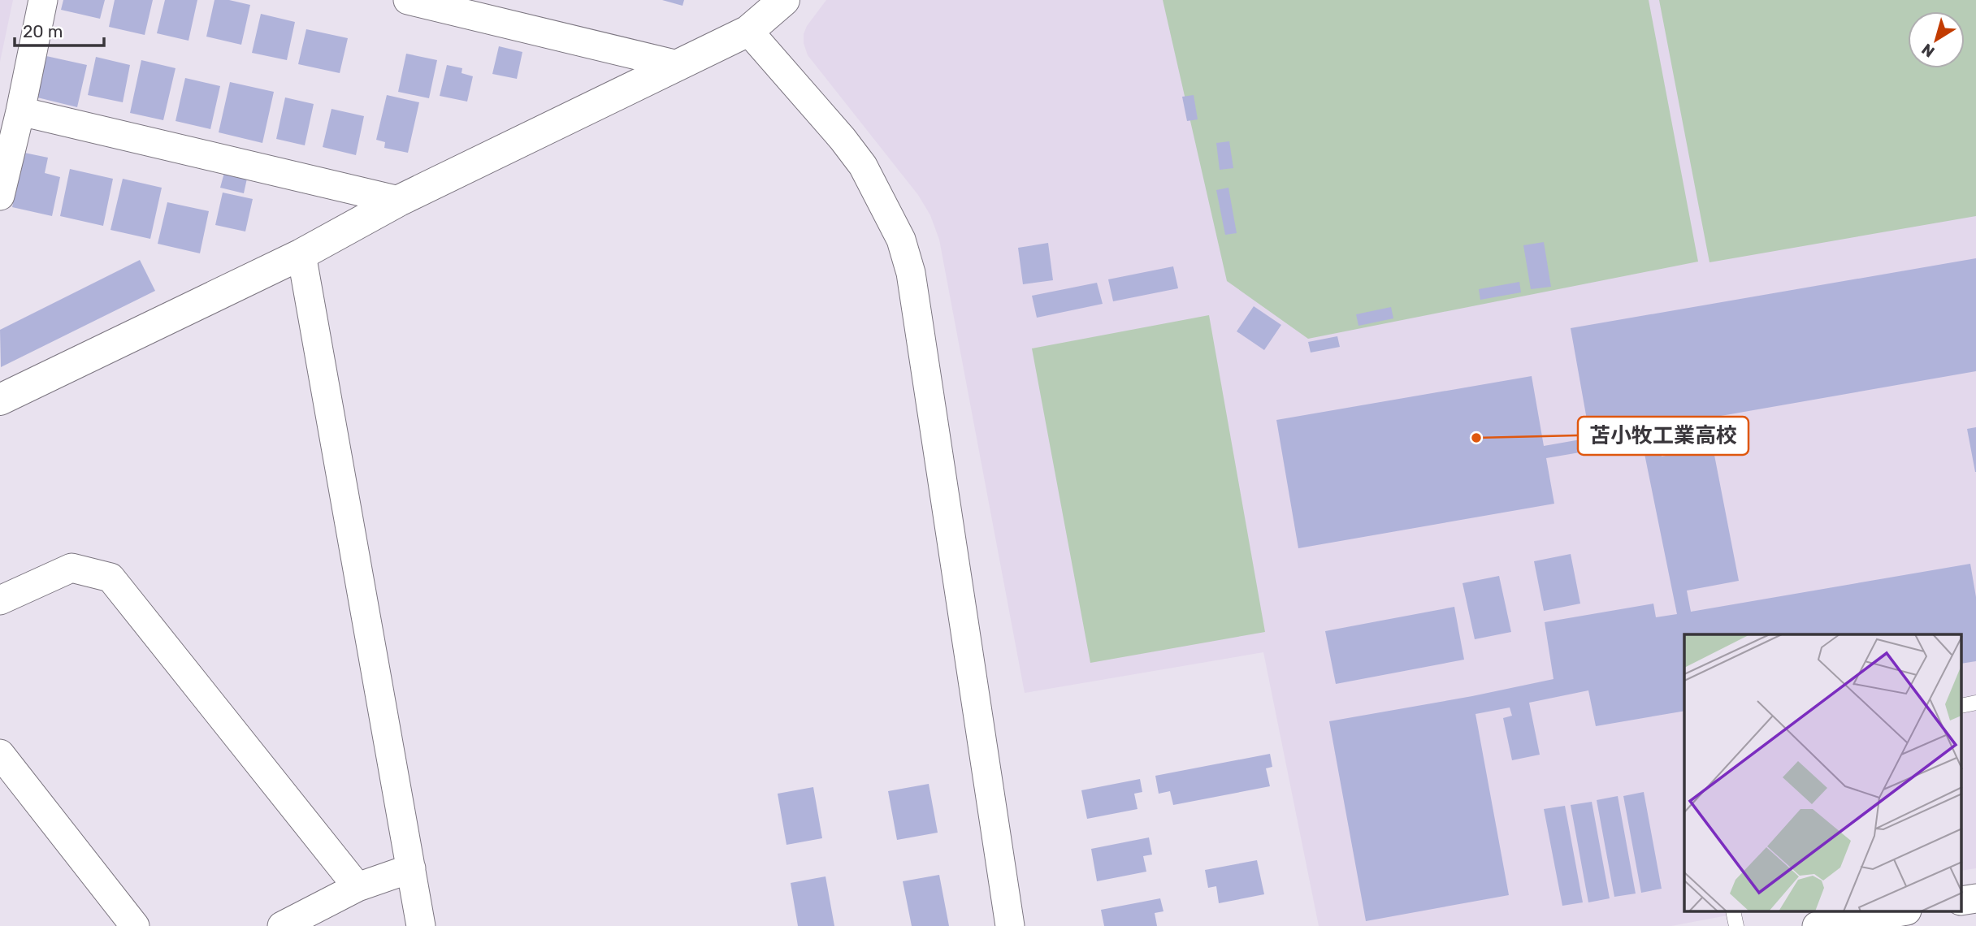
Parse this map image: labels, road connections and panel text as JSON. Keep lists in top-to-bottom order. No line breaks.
{"places":["苫小牧工業高校"],"scale_bar":"20 m","north":"bottom left"}
